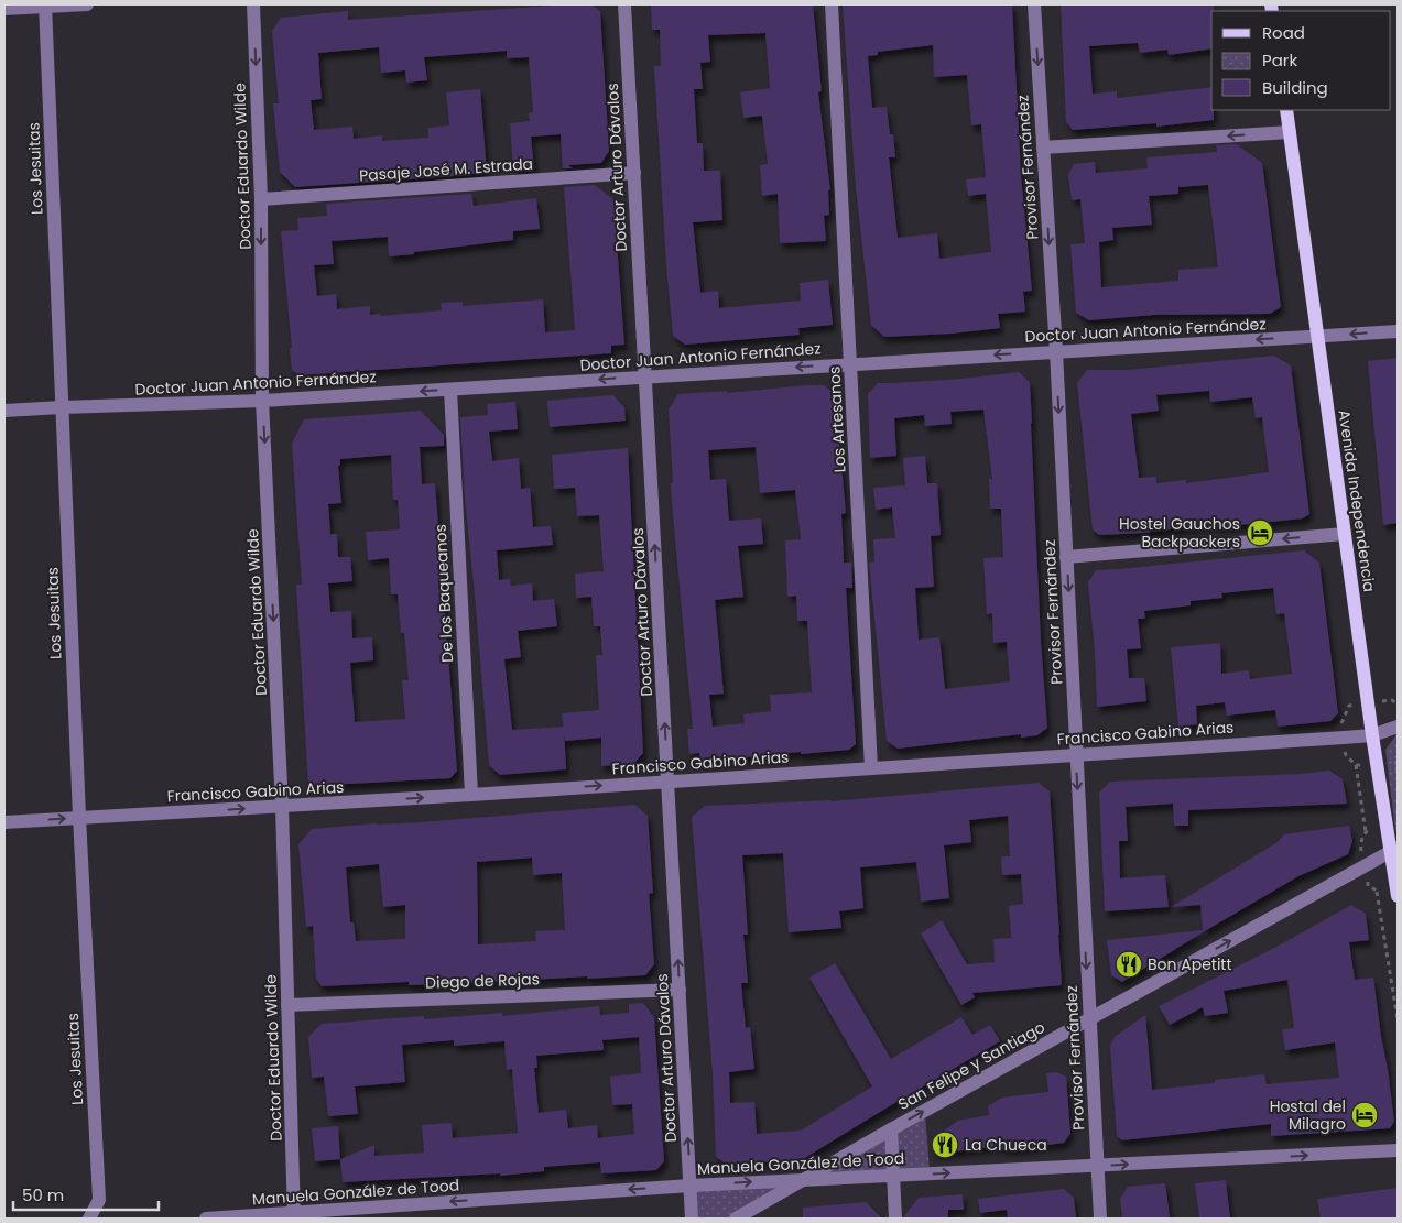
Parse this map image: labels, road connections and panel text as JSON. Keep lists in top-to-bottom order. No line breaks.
{"streets":{"main road":["Avenida Independencia"],"street":["Doctor Eduardo Wilde","Doctor Arturo Dávalos","Provisor Fernández","Los Jesuitas","Pasaje José M. Estrada","Doctor Juan Antonio Fernández","Los Artesanos","De los Baqueanos","Francisco Gabino Arias","Diego de Rojas","San Felipe y Santiago","Manuela González de Tood"]},"crossings":[["Doctor Eduardo Wilde","Pasaje José M. Estrada"],["Doctor Eduardo Wilde","Doctor Juan Antonio Fernández"],["Doctor Eduardo Wilde","Francisco Gabino Arias"],["Doctor Eduardo Wilde","Diego de Rojas"],["Doctor Eduardo Wilde","Manuela González de Tood"],["Doctor Arturo Dávalos","Pasaje José M. Estrada"],["Doctor Arturo Dávalos","Doctor Juan Antonio Fernández"],["Doctor Arturo Dávalos","Francisco Gabino Arias"],["Doctor Arturo Dávalos","Diego de Rojas"],["Doctor Arturo Dávalos","Manuela González de Tood"],["Provisor Fernández","Doctor Juan Antonio Fernández"],["Provisor Fernández","Francisco Gabino Arias"],["Provisor Fernández","San Felipe y Santiago"],["Provisor Fernández","Manuela González de Tood"],["Los Jesuitas","Doctor Juan Antonio Fernández"],["Los Jesuitas","Francisco Gabino Arias"],["Doctor Juan Antonio Fernández","Los Artesanos"],["Doctor Juan Antonio Fernández","Avenida Independencia"],["Doctor Juan Antonio Fernández","De los Baqueanos"],["Los Artesanos","Francisco Gabino Arias"],["Avenida Independencia","Francisco Gabino Arias"],["Avenida Independencia","San Felipe y Santiago"],["De los Baqueanos","Francisco Gabino Arias"],["San Felipe y Santiago","Manuela González de Tood"]],"one_way":["Doctor Eduardo Wilde","Doctor Arturo Dávalos","Provisor Fernández","Doctor Juan Antonio Fernández","Francisco Gabino Arias","San Felipe y Santiago"],"places":{"hotel":["Hostel Gauchos Backpackers","Hostal del Milagro"],"restaurant":["Bon Apetitt","La Chueca"]},"legend":["Road","Park","Building"],"scale_bar":"50 m"}
